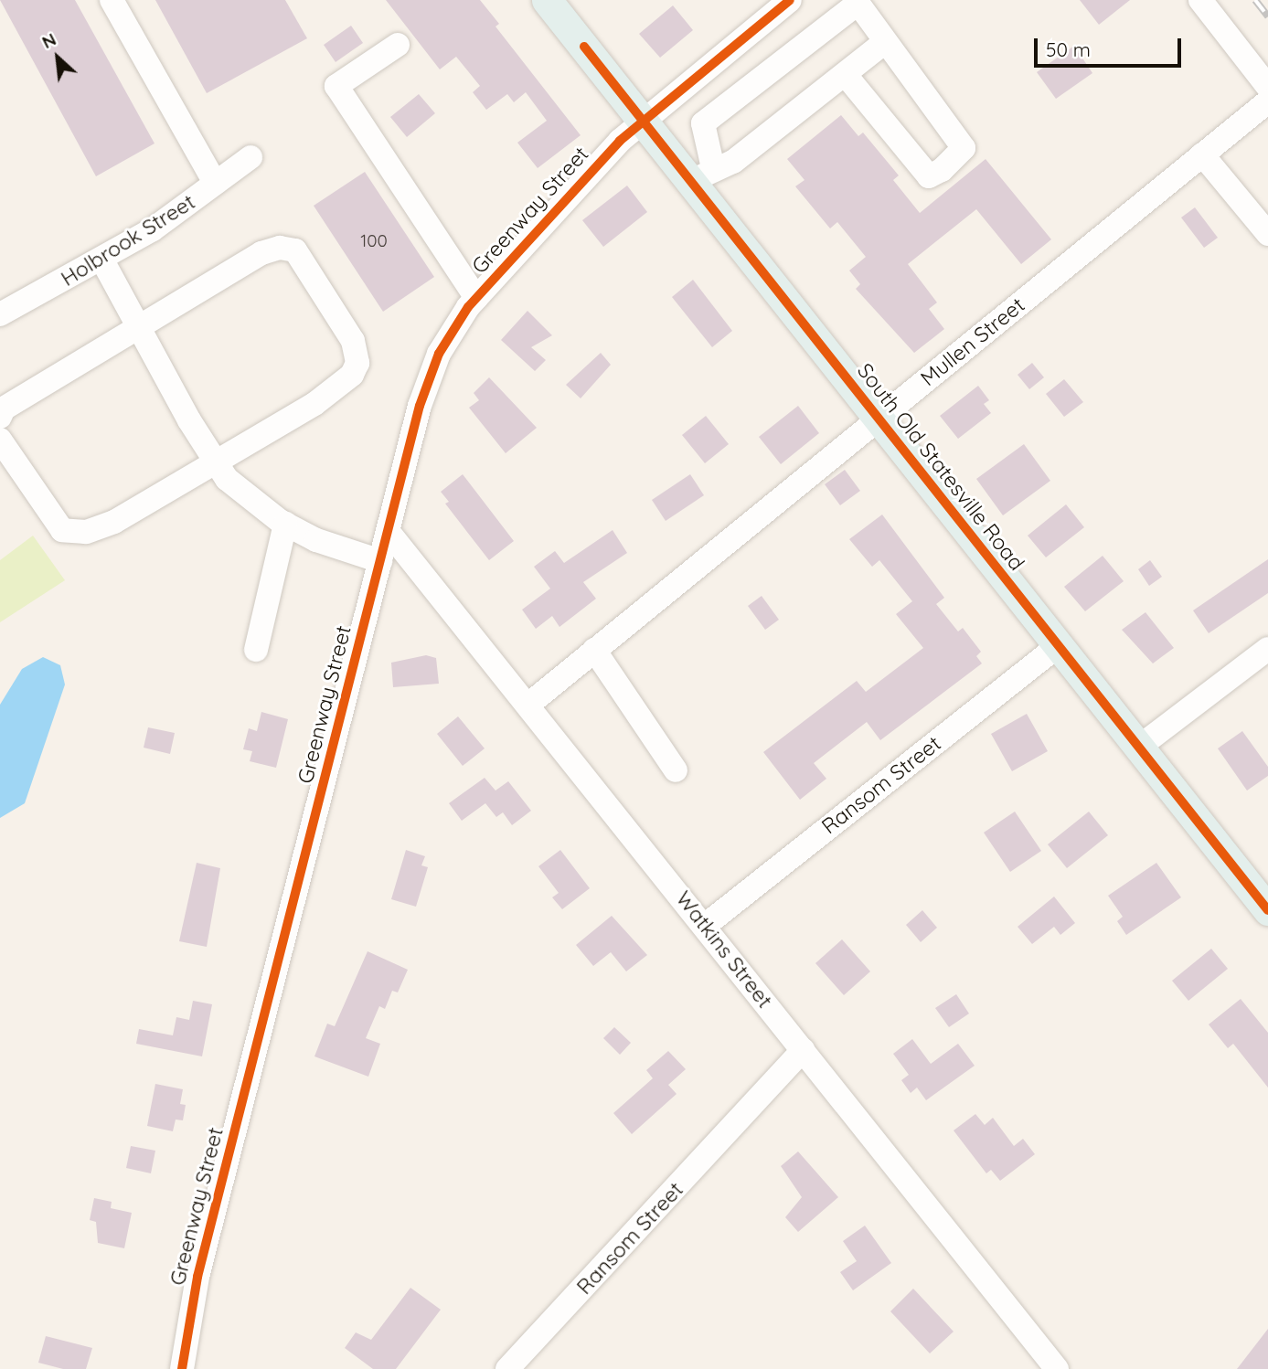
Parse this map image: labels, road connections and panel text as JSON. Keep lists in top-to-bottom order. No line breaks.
{"streets":{"main road":["South Old Statesville Road"],"street":["Greenway Street","Holbrook Street","Mullen Street","Ransom Street","Watkins Street"]},"crossings":[["Greenway Street","South Old Statesville Road"],["Greenway Street","Watkins Street"],["Mullen Street","South Old Statesville Road"],["Mullen Street","Watkins Street"],["South Old Statesville Road","Ransom Street"],["Ransom Street","Watkins Street"]],"house_numbers":["100"],"scale_bar":"50 m","north":"top left"}
